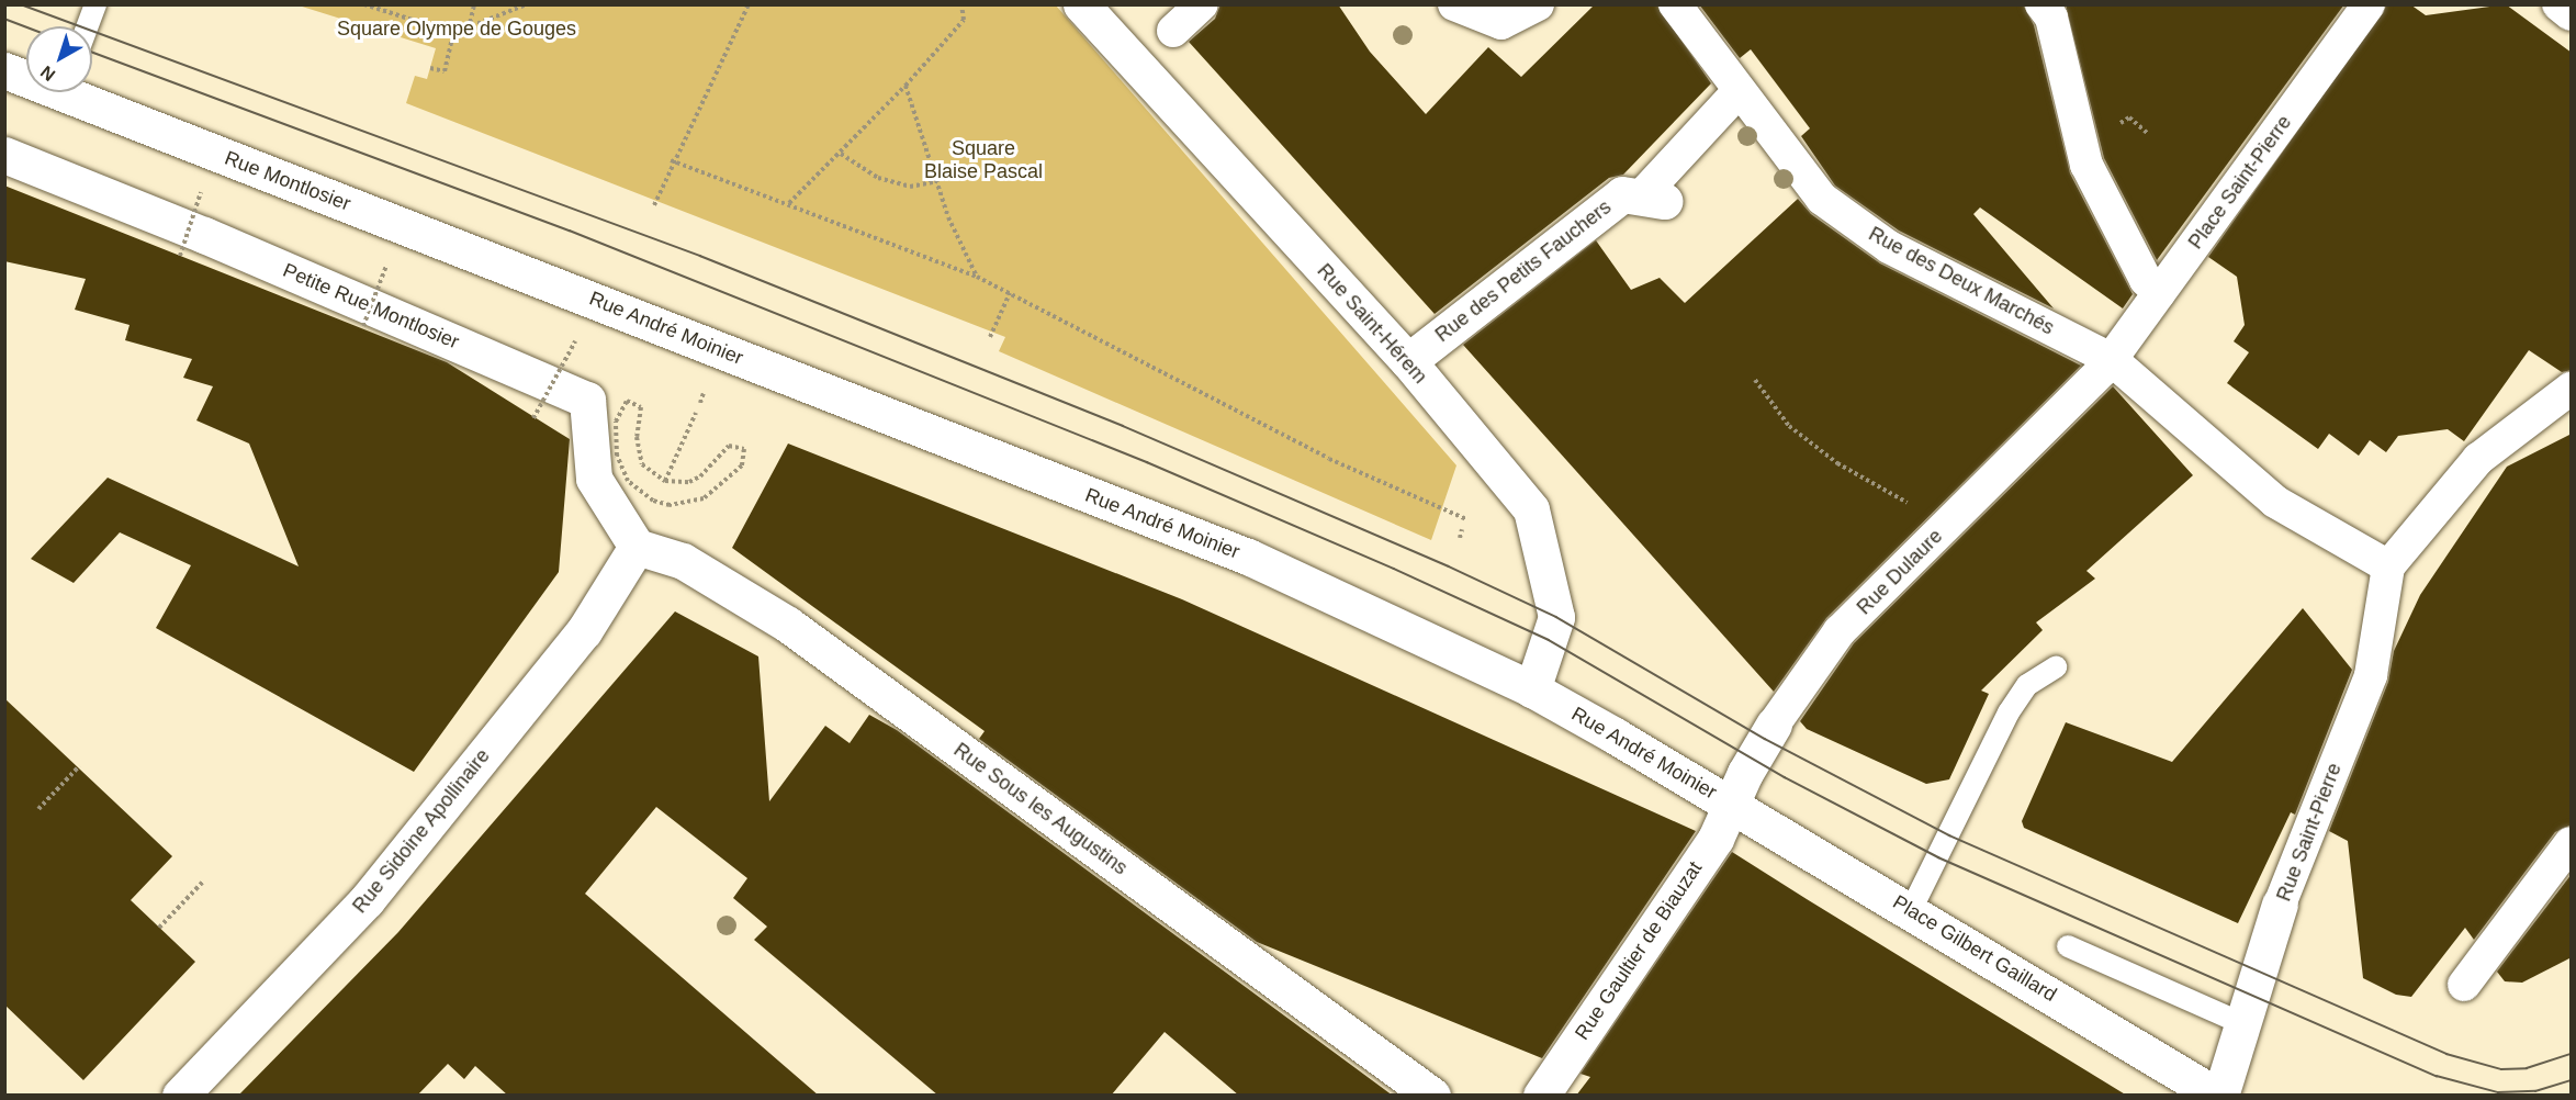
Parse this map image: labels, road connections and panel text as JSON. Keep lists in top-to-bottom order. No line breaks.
{"streets":{"street":["Rue Montlosier","Place Saint-Pierre","Rue des Petits Fauchers","Rue des Deux Marchés","Petite Rue Montlosier","Rue Saint-Hérem","Rue André Moinier","Rue Dulaure","Rue Sous les Augustins","Rue Sidoine Apollinaire","Rue Saint-Pierre","Place Gilbert Gaillard","Rue Gaultier de Biauzat"]},"crossings":[["Rue Montlosier","Rue André Moinier"],["Place Saint-Pierre","Rue des Deux Marchés"],["Place Saint-Pierre","Rue Dulaure"],["Rue des Petits Fauchers","Rue des Deux Marchés"],["Rue des Petits Fauchers","Rue Saint-Hérem"],["Rue des Deux Marchés","Rue Dulaure"],["Petite Rue Montlosier","Rue Sous les Augustins"],["Petite Rue Montlosier","Rue Sidoine Apollinaire"],["Rue Saint-Hérem","Rue André Moinier"],["Rue André Moinier","Rue Dulaure"],["Rue André Moinier","Place Gilbert Gaillard"],["Rue André Moinier","Rue Gaultier de Biauzat"],["Rue Dulaure","Place Gilbert Gaillard"],["Rue Dulaure","Rue Gaultier de Biauzat"],["Rue Sous les Augustins","Rue Sidoine Apollinaire"],["Rue Saint-Pierre","Place Gilbert Gaillard"],["Place Gilbert Gaillard","Rue Gaultier de Biauzat"]],"parks":["Square Olympe de Gouges","Square Blaise Pascal"],"north":"bottom left"}
